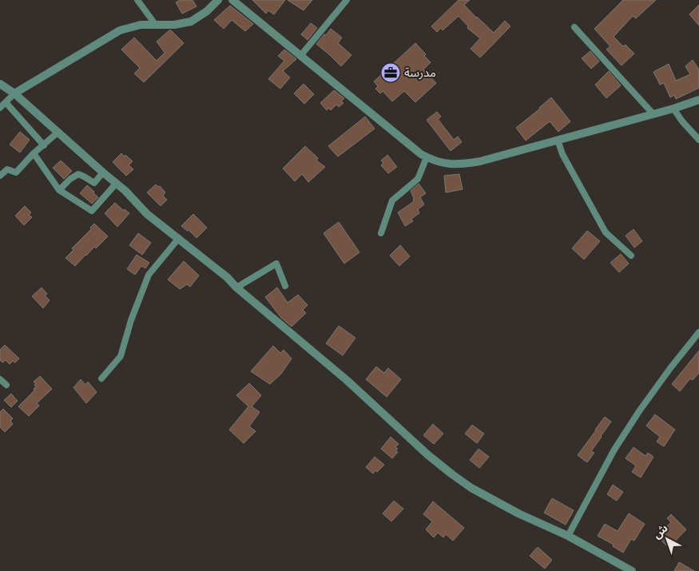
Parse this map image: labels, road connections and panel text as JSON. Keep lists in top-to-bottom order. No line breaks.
{"places":{"office":["مدرسة"]},"north":"top left"}
